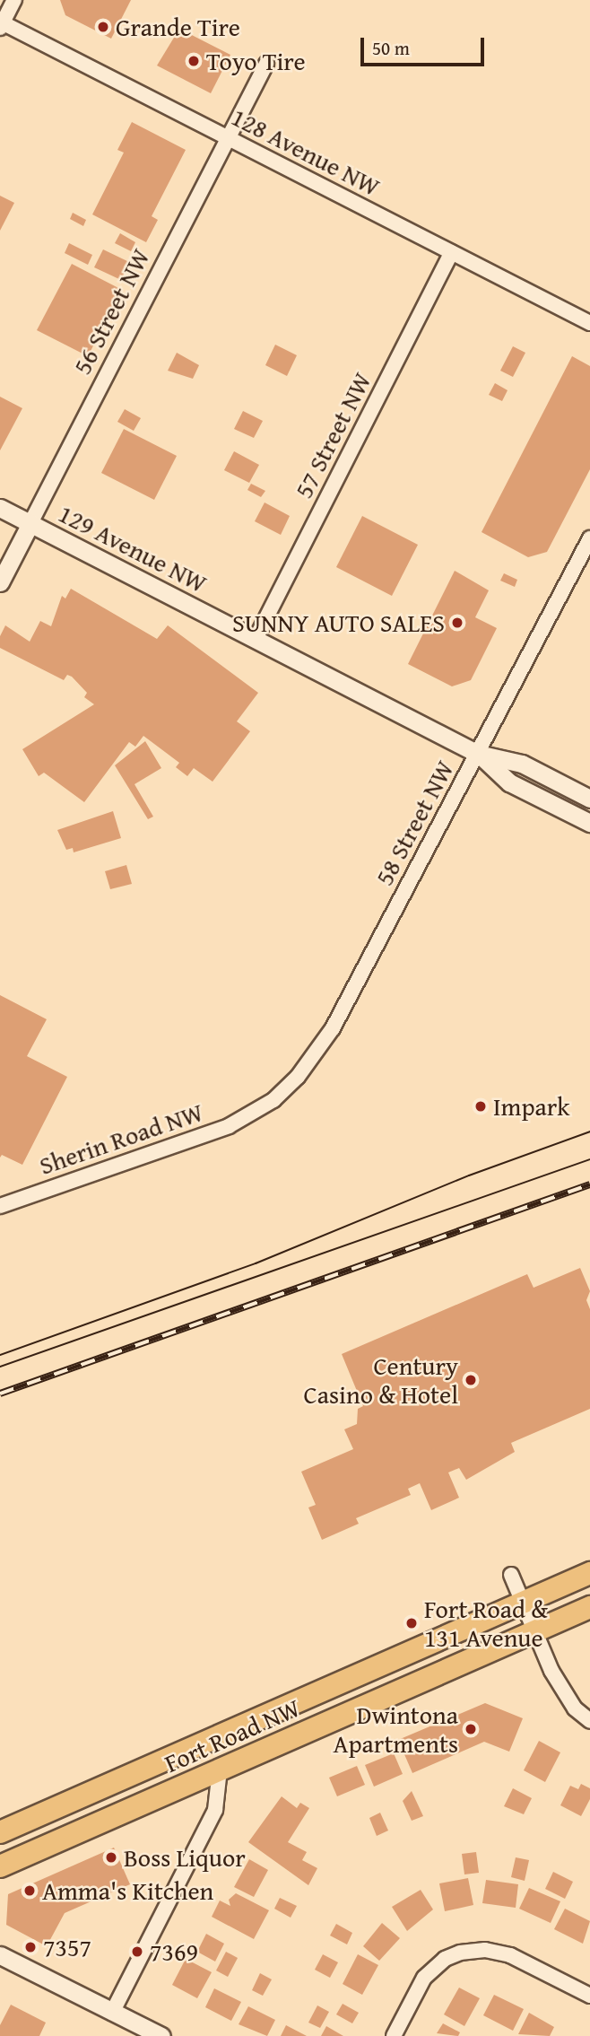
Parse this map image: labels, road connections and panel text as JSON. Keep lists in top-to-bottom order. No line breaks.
{"streets":{"main road":["Fort Road NW"],"street":["128 Avenue NW","56 Street NW","57 Street NW","129 Avenue NW","58 Street NW","Sherin Road NW"]},"crossings":[["128 Avenue NW","56 Street NW"],["128 Avenue NW","57 Street NW"],["56 Street NW","129 Avenue NW"],["57 Street NW","129 Avenue NW"],["129 Avenue NW","58 Street NW"],["58 Street NW","Sherin Road NW"]],"places":["Grande Tire","Toyo Tire","SUNNY AUTO SALES","Impark","Century Casino & Hotel","Fort Road & 131 Avenue","Dwintona Apartments","Boss Liquor","Amma's Kitchen","7357","7369"],"scale_bar":"50 m"}
